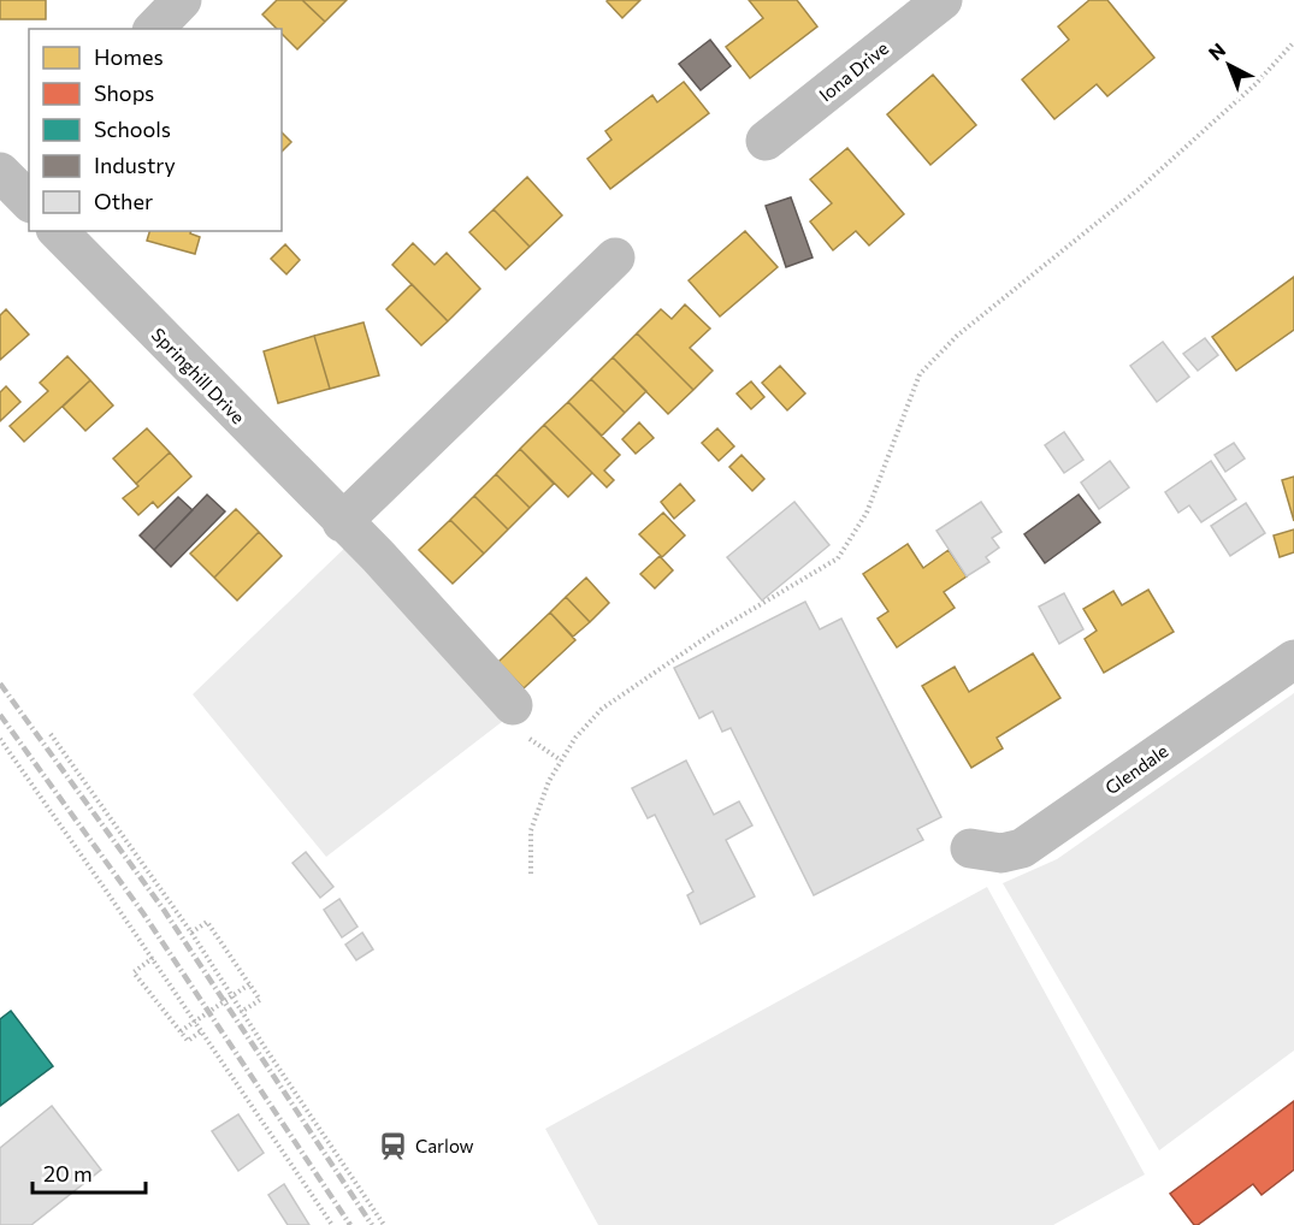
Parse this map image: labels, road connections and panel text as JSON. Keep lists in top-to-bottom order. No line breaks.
{"streets":{"street":["Iona Drive","Springhill Drive","Glendale"]},"places":{"station":["Carlow"]},"legend":["Homes","Shops","Schools","Industry","Other"],"scale_bar":"20 m","north":"top left"}
